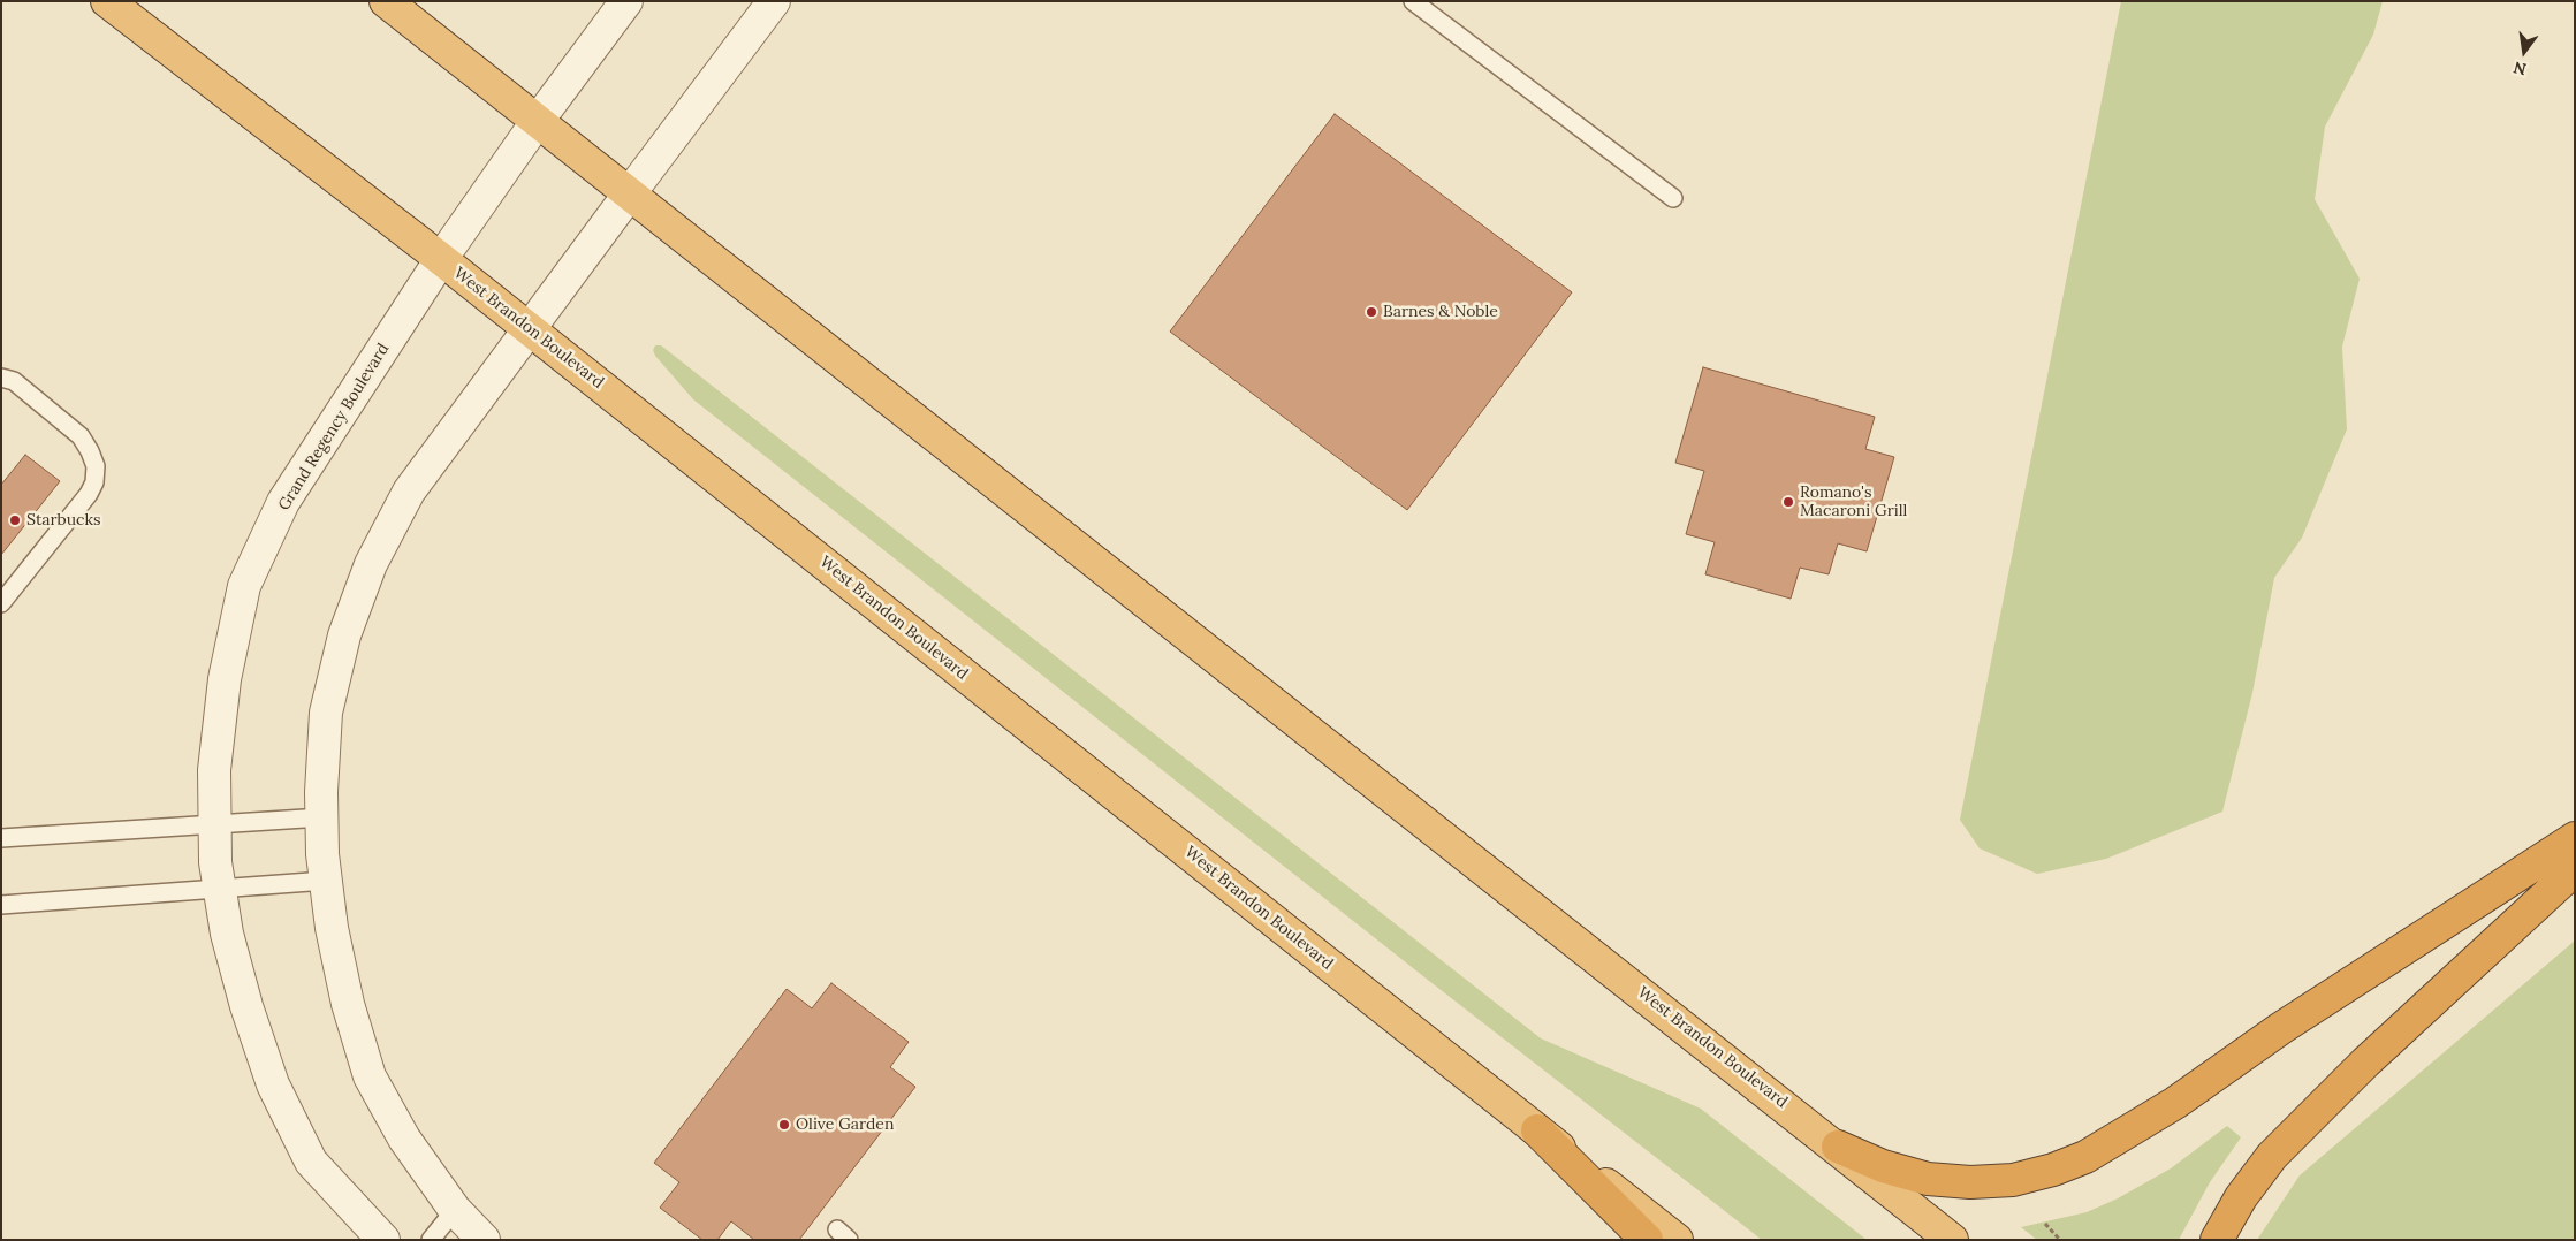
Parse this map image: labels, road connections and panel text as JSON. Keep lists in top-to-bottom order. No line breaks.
{"streets":{"highway":["West Brandon Boulevard"],"street":["Grand Regency Boulevard"]},"crossings":[["West Brandon Boulevard","Grand Regency Boulevard"]],"places":["Barnes & Noble","Romano's Macaroni Grill","Starbucks","Olive Garden"],"north":"bottom"}
